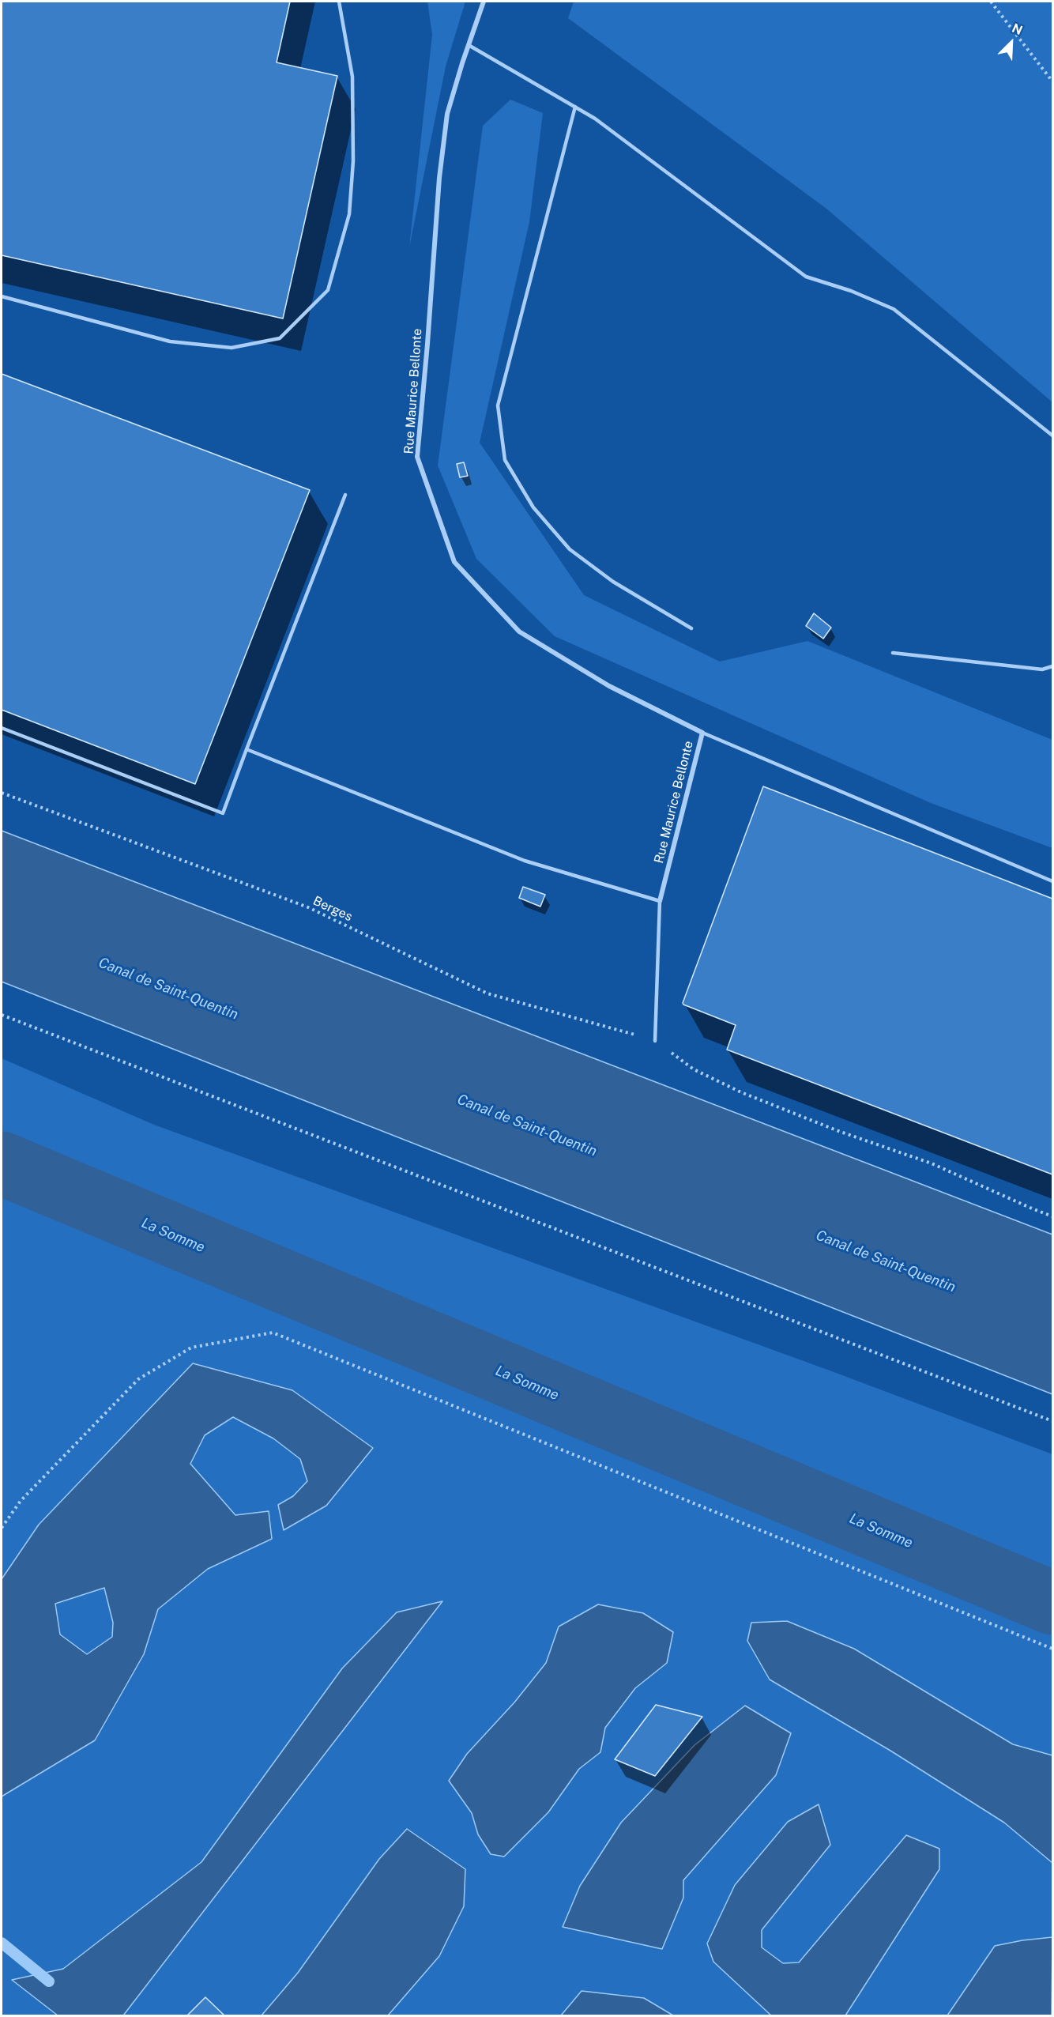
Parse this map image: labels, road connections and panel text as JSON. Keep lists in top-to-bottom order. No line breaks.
{"streets":{"street":["Rue Maurice Bellonte"],"path":["Berges"]},"water":["Canal de Saint-Quentin","La Somme"],"north":"top right"}
